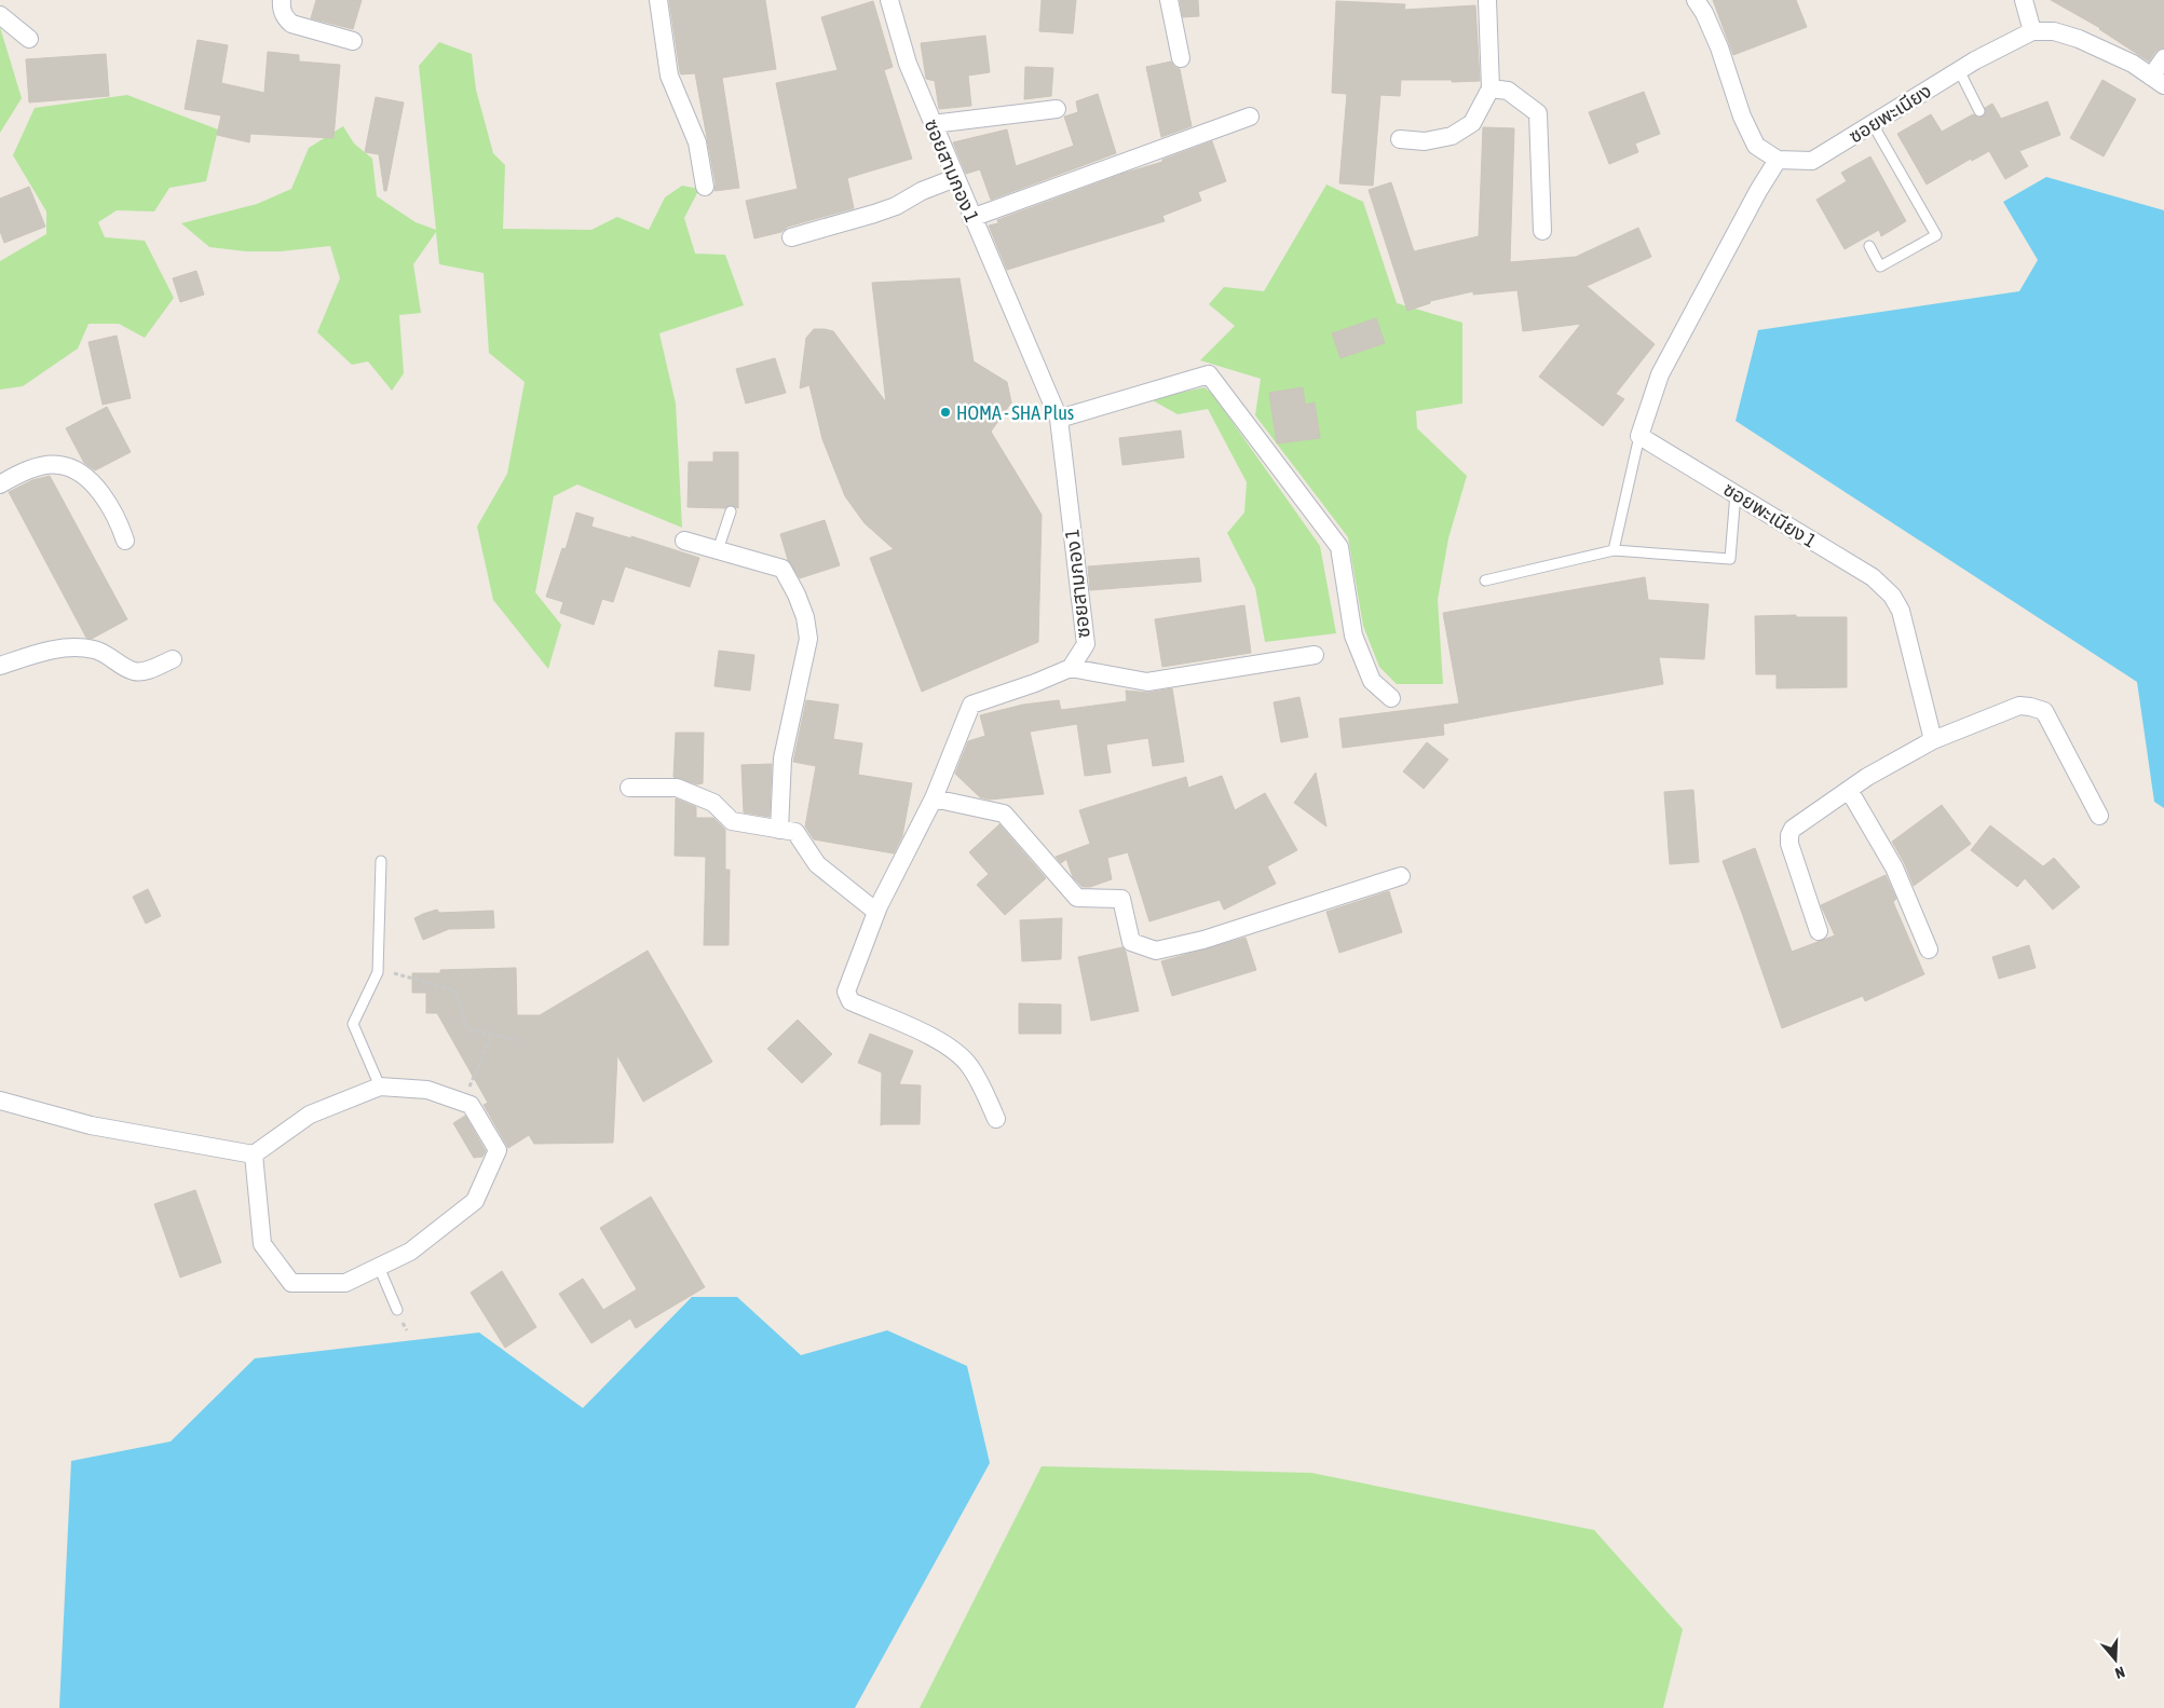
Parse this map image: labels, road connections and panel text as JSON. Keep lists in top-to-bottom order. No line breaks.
{"streets":{"street":["ซอยพะเนียง","ซอยสามกอง 1","ซอยพะเนียง 1"]},"places":["HOMA - SHA Plus"],"north":"bottom"}
